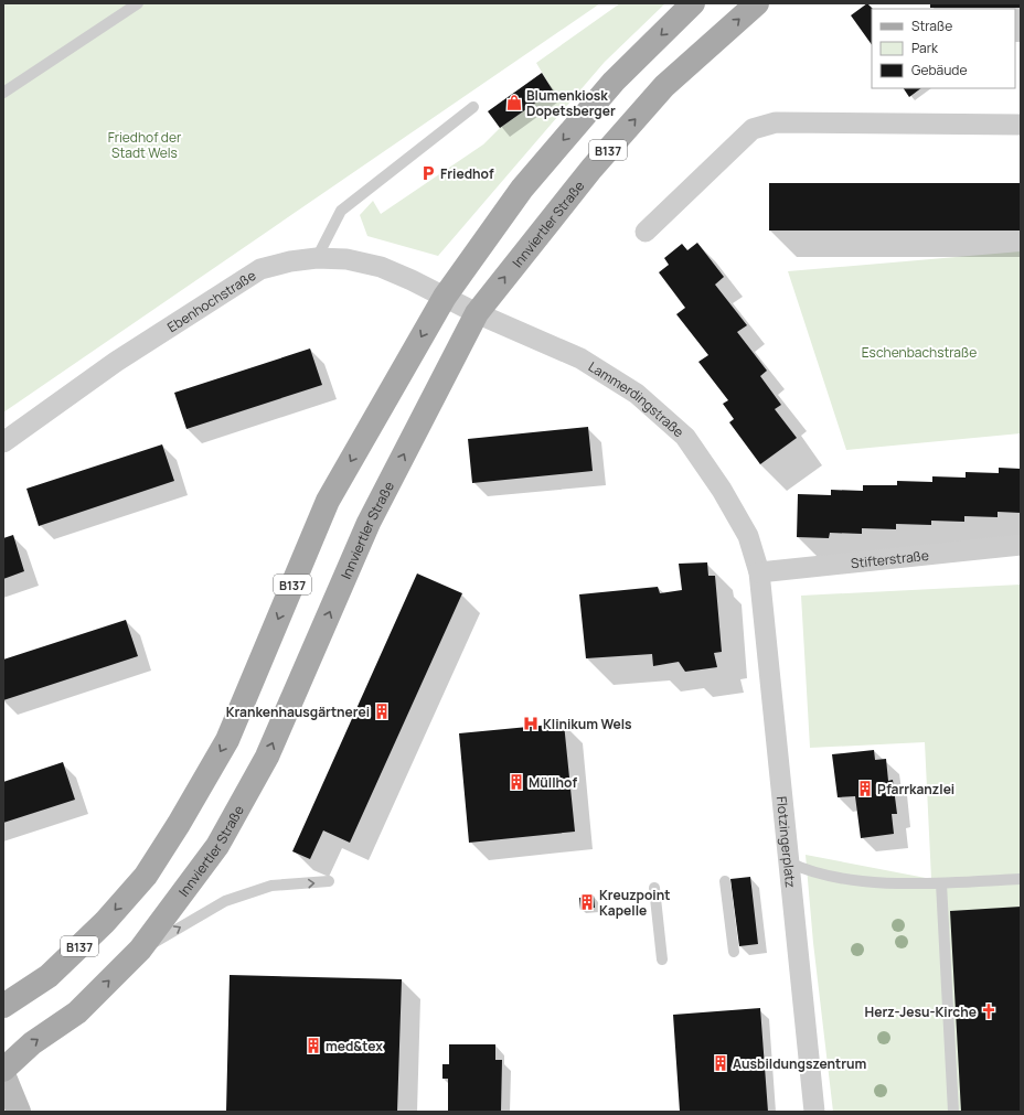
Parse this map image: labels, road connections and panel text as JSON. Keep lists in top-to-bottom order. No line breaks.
{"streets":{"main road":["B137","Innviertler Straße"],"street":["Ebenhochstraße","Lammerdingstraße","Stifterstraße","Flotzingerplatz"]},"crossings":[["B137","Ebenhochstraße"],["B137","Lammerdingstraße"],["Innviertler Straße","Lammerdingstraße"],["Ebenhochstraße","Lammerdingstraße"],["Lammerdingstraße","Stifterstraße"],["Lammerdingstraße","Flotzingerplatz"],["Stifterstraße","Flotzingerplatz"]],"parks":["Friedhof der Stadt Wels","Eschenbachstraße"],"places":{"shop":["Blumenkiosk Dopetsberger"],"parking":["Friedhof"],"building":["Krankenhausgärtnerei","Müllhof","Pfarrkanzlei","Kreuzpoint Kapelle","med&tex","Ausbildungszentrum"],"hospital":["Klinikum Wels"],"church":["Herz-Jesu-Kirche"]},"legend":["Straße","Park","Gebäude"]}
